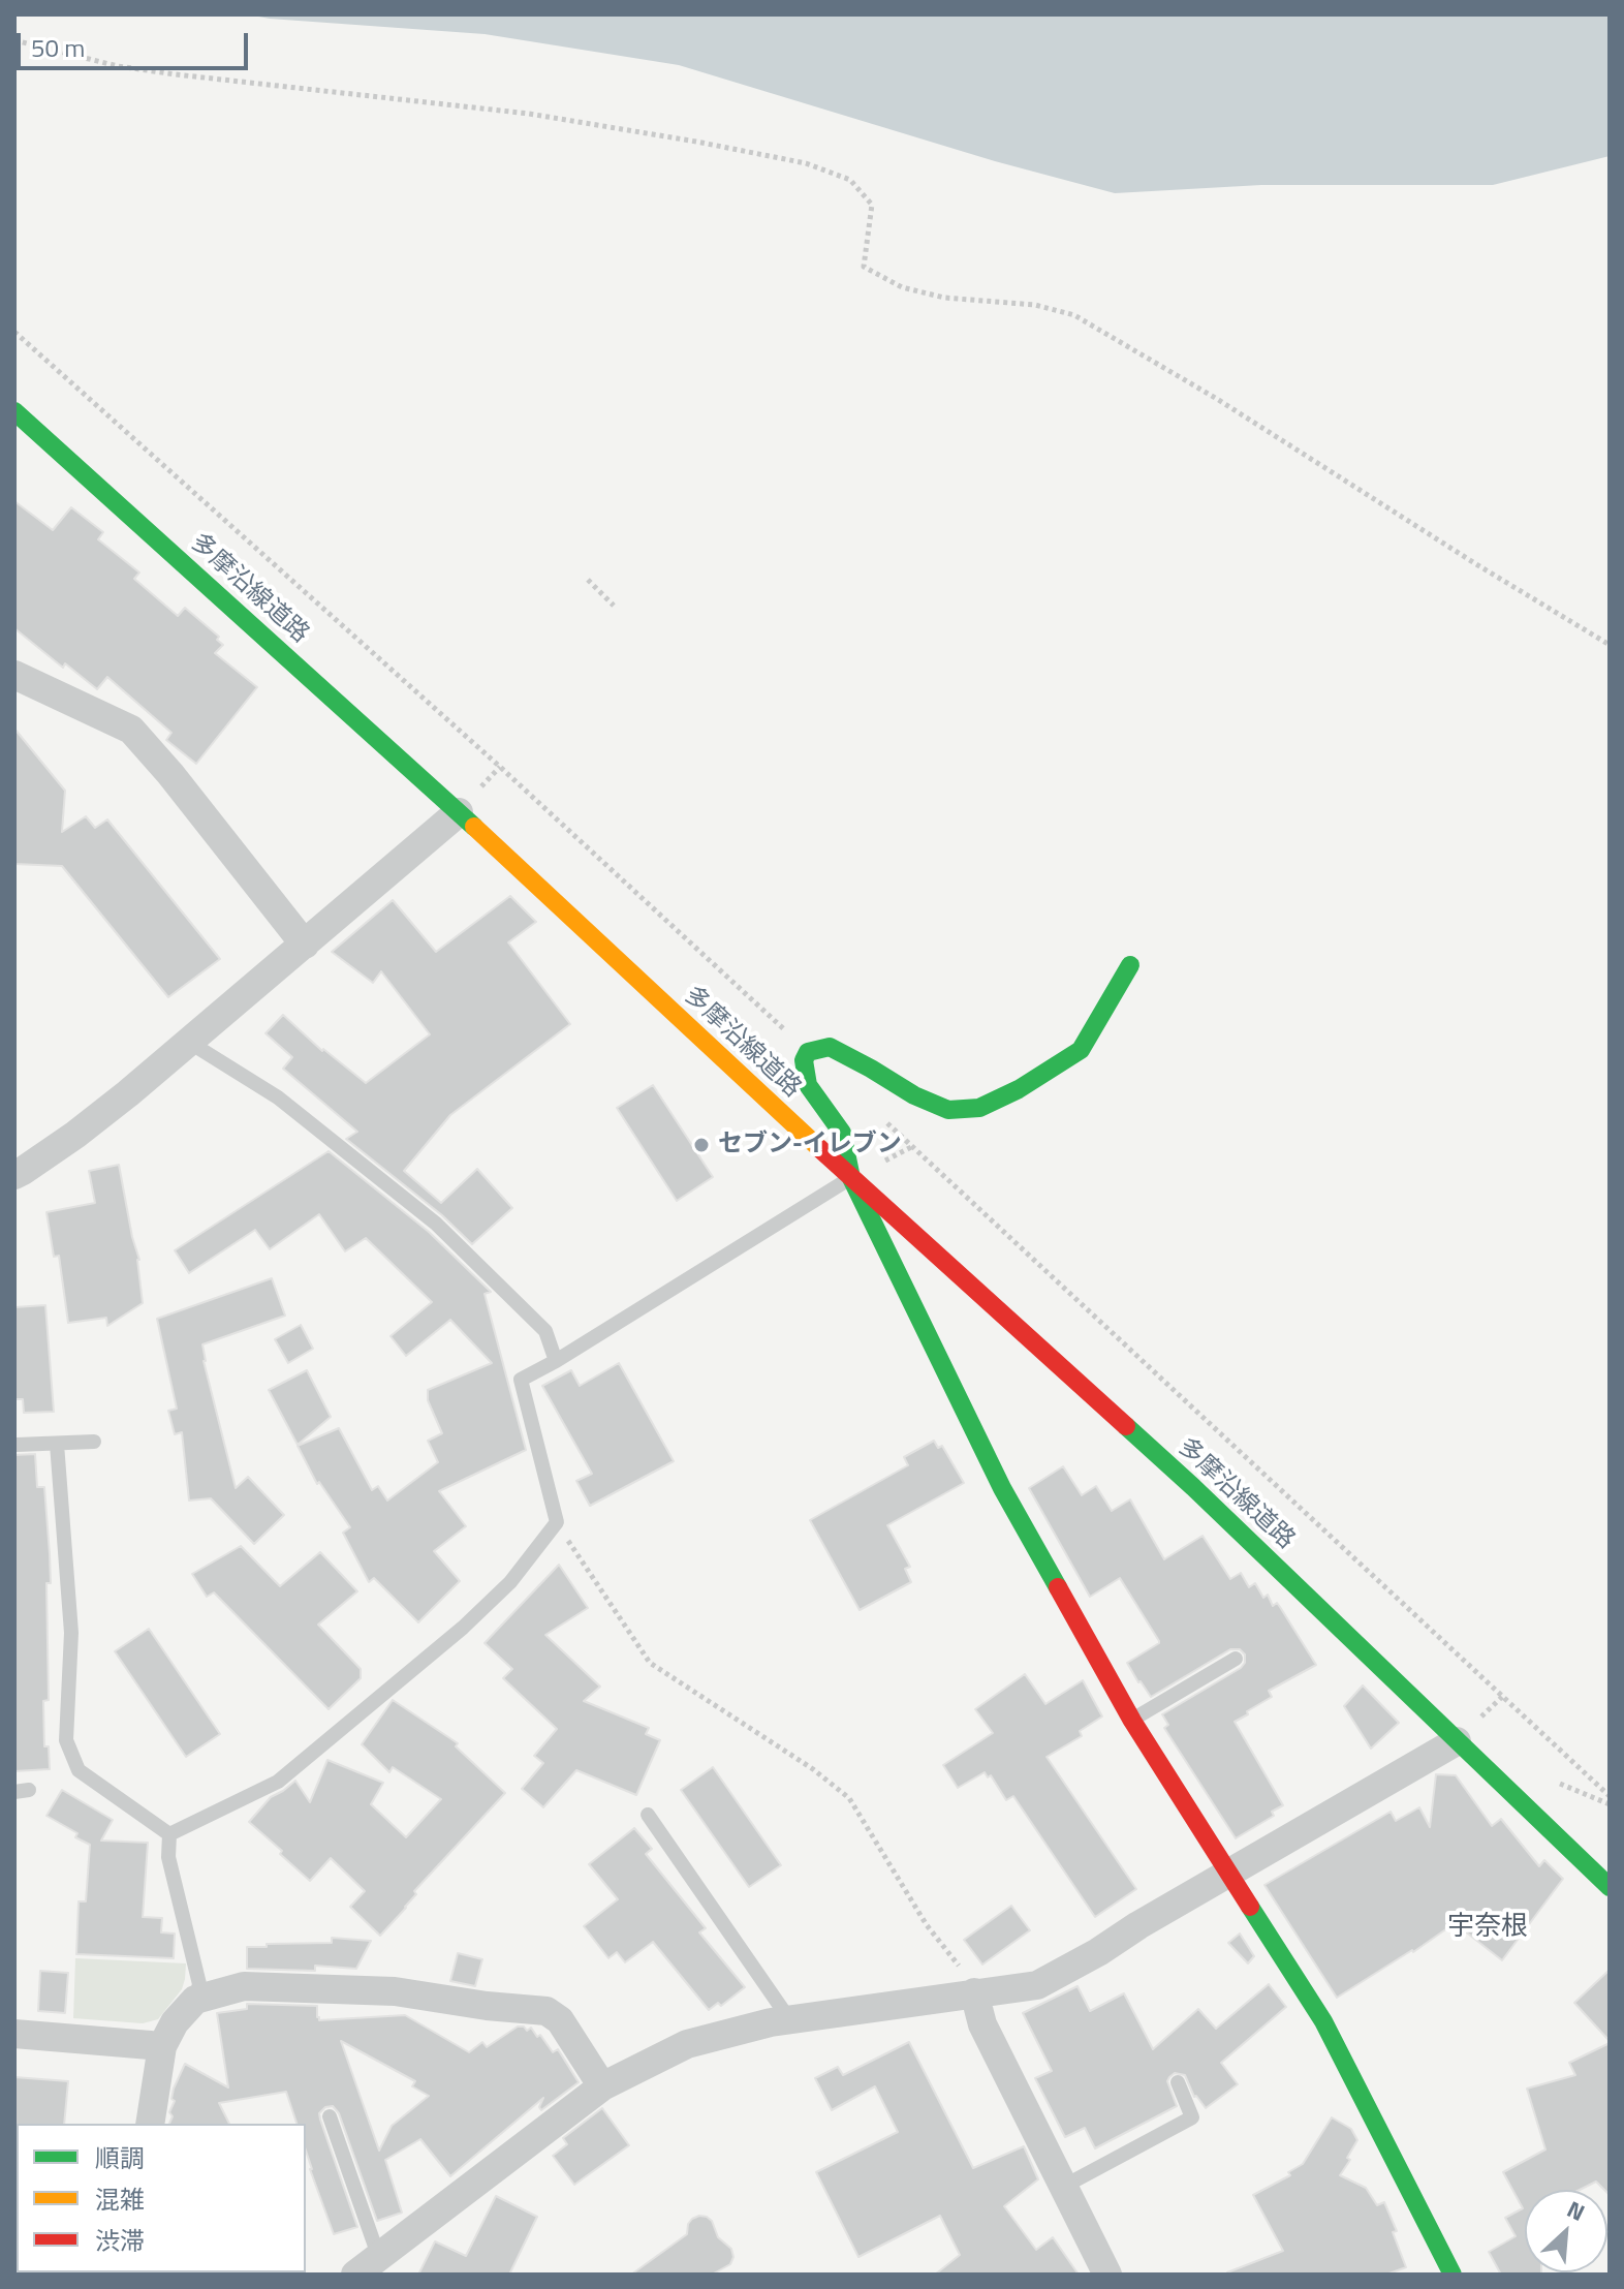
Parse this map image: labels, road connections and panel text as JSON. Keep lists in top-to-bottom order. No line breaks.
{"streets":{"main road":["多摩沿線道路"]},"districts":["宇奈根"],"places":["セブン-イレブン"],"legend":["順調","混雑","渋滞"],"scale_bar":"50 m","north":"top right"}
